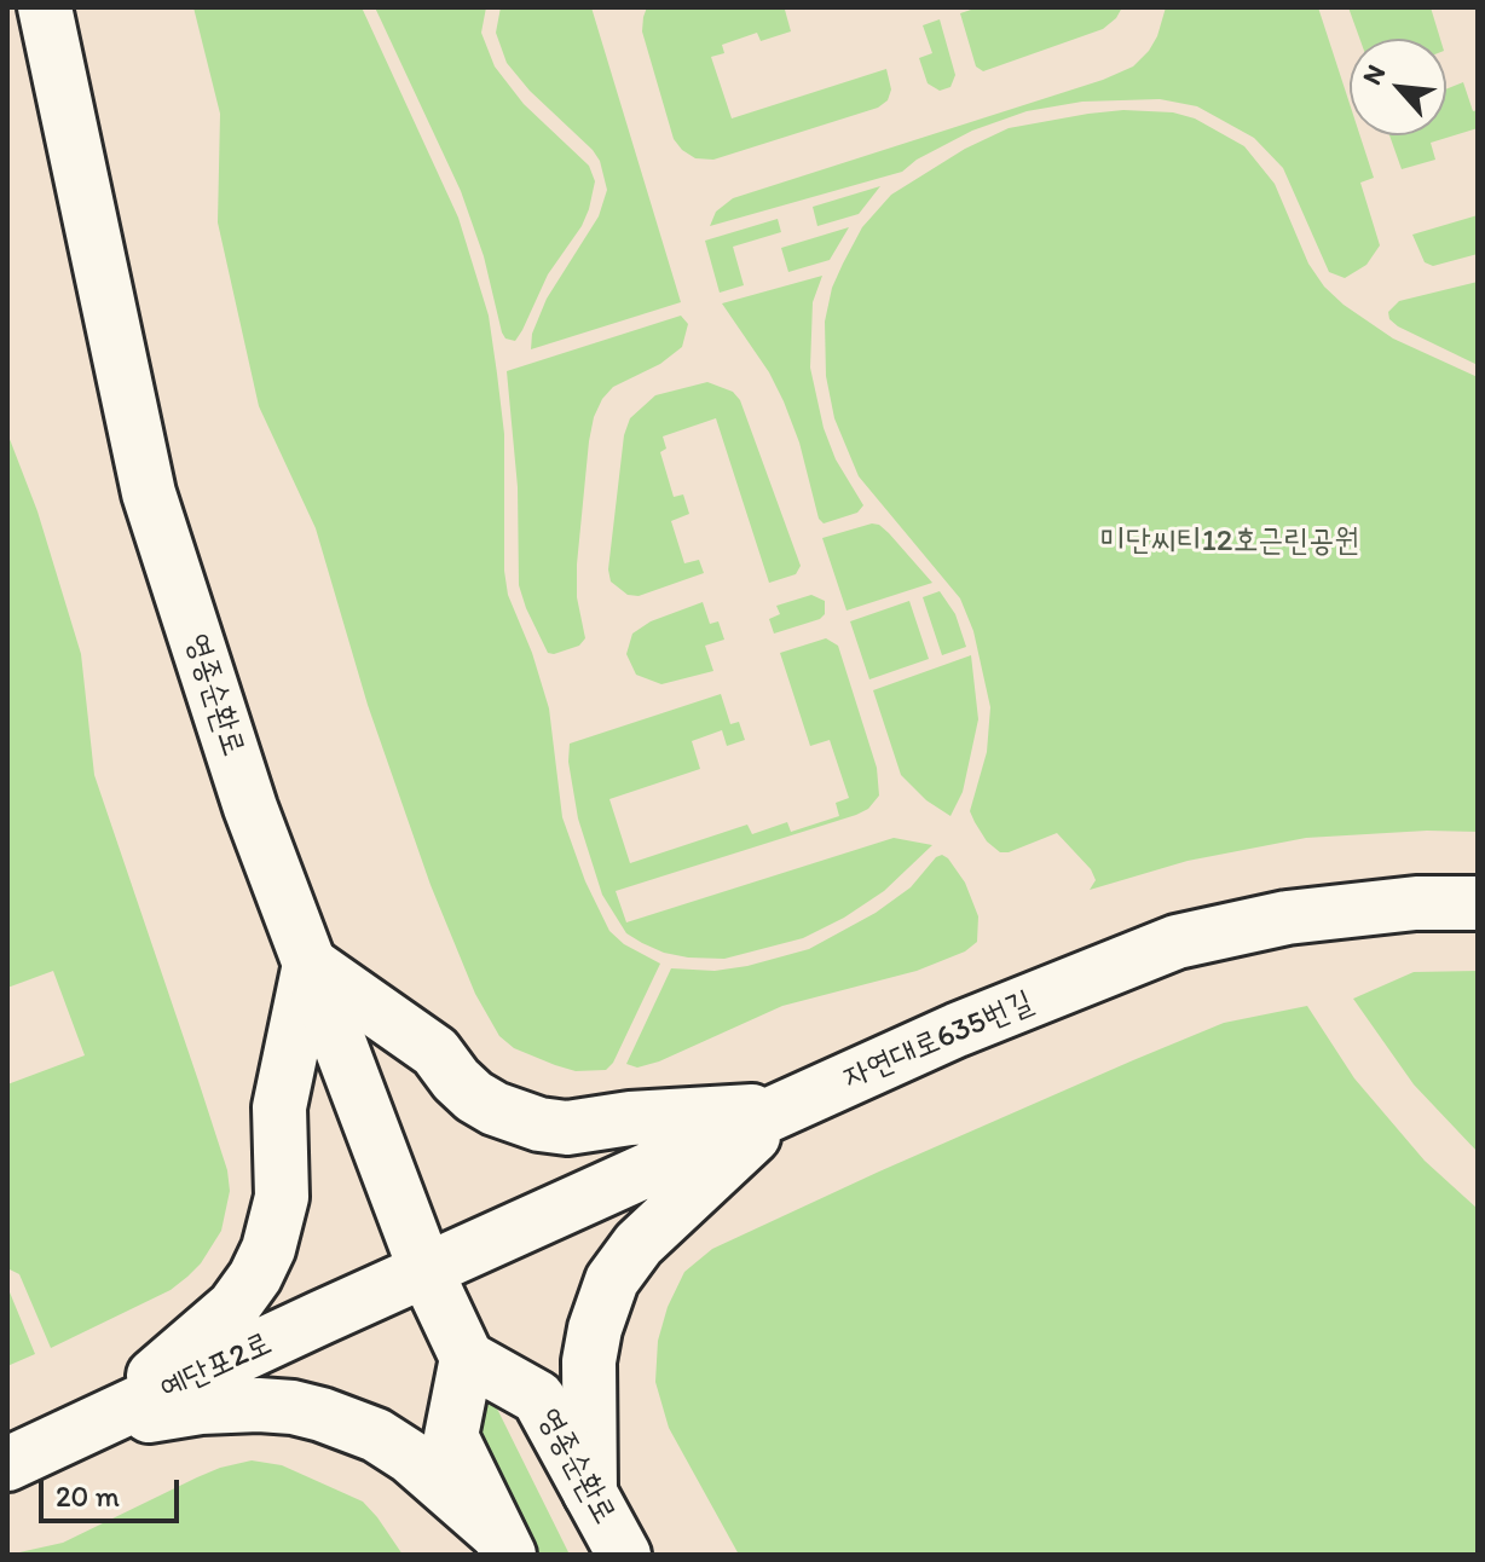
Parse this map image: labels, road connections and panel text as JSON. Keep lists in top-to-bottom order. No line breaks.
{"streets":{"street":["영종순환로","자연대로635번길","예단포2로"]},"crossings":[["영종순환로","자연대로635번길"],["영종순환로","예단포2로"],["자연대로635번길","예단포2로"]],"parks":["미단씨티12호근린공원"],"scale_bar":"20 m","north":"top left"}
